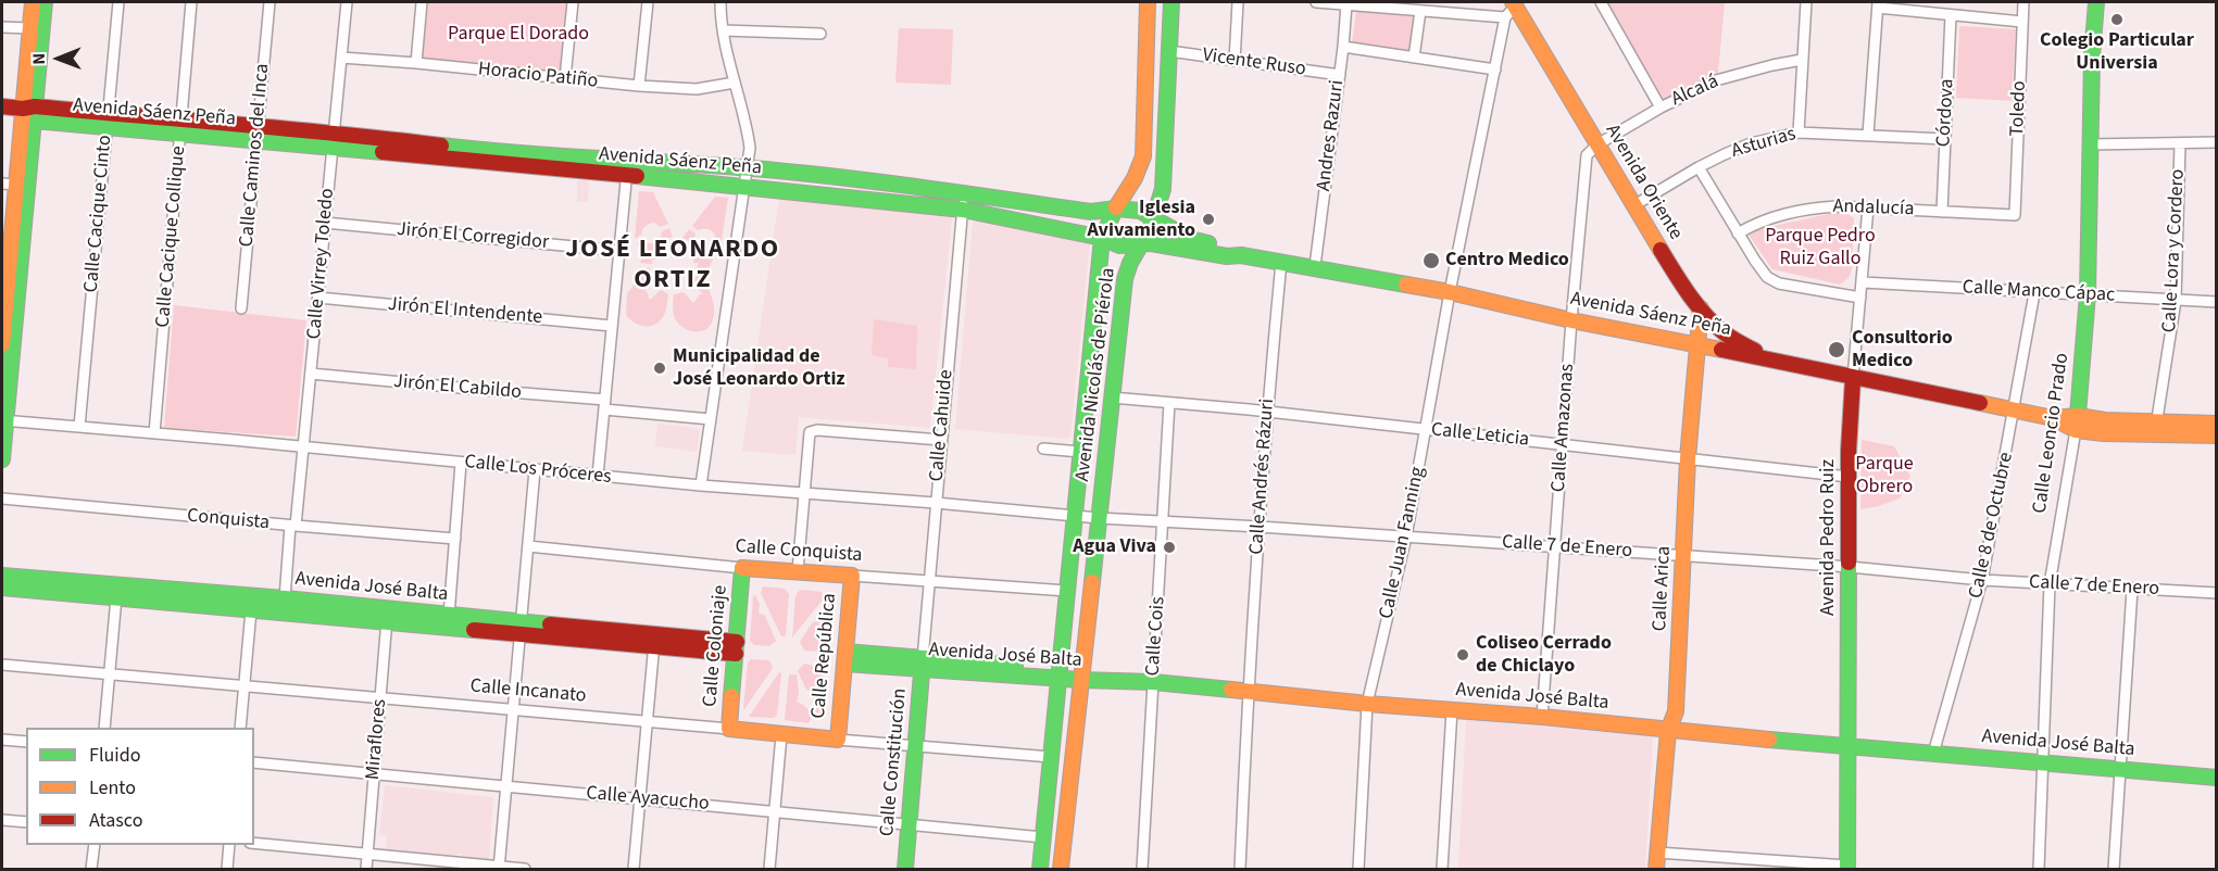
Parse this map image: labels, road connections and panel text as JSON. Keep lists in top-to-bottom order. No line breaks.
{"streets":{"street":["Vicente Ruso","Horacio Patiño","Alcalá","Toledo","Avenida Sáenz Peña","Córdova","Andres Razuri","Asturias","Calle Caminos del Inca","Avenida Oriente","Andalucía","Calle Cacique Cinto","Calle Cacique Collique","Jirón El Corregidor","Calle Lora y Cordero","Calle Virrey Toledo","Calle Manco Cápac","Jirón El Intendente","Avenida Nicolás de Piérola","Jirón El Cabildo","Calle Cahuide","Calle Amazonas","Calle Leoncio Prado","Calle Leticia","Calle Los Próceres","Calle Andrés Rázuri","Conquista","Calle 8 de Octubre","Avenida Pedro Ruiz","Calle Juan Fanning","Calle 7 de Enero","Calle Conquista","Avenida José Balta","Calle Arica","Calle Cois","Calle Coloniaje","Calle República","Calle Incanato","Miraflores","Calle Constitución","Calle Ayacucho"]},"crossings":[["Vicente Ruso","Andres Razuri"],["Vicente Ruso","Avenida Nicolás de Piérola"],["Horacio Patiño","Calle Virrey Toledo"],["Alcalá","Avenida Oriente"],["Alcalá","Calle Amazonas"],["Toledo","Andalucía"],["Avenida Sáenz Peña","Andres Razuri"],["Avenida Sáenz Peña","Calle Caminos del Inca"],["Avenida Sáenz Peña","Avenida Oriente"],["Avenida Sáenz Peña","Calle Cacique Cinto"],["Avenida Sáenz Peña","Calle Cacique Collique"],["Avenida Sáenz Peña","Calle Lora y Cordero"],["Avenida Sáenz Peña","Calle Virrey Toledo"],["Avenida Sáenz Peña","Avenida Nicolás de Piérola"],["Avenida Sáenz Peña","Calle Cahuide"],["Avenida Sáenz Peña","Calle Amazonas"],["Avenida Sáenz Peña","Calle Leoncio Prado"],["Avenida Sáenz Peña","Calle Andrés Rázuri"],["Avenida Sáenz Peña","Calle 8 de Octubre"],["Avenida Sáenz Peña","Avenida Pedro Ruiz"],["Avenida Sáenz Peña","Calle Juan Fanning"],["Avenida Sáenz Peña","Calle Arica"],["Córdova","Asturias"],["Córdova","Andalucía"],["Asturias","Avenida Oriente"],["Avenida Oriente","Calle Amazonas"],["Avenida Oriente","Calle Juan Fanning"],["Avenida Oriente","Calle Arica"],["Andalucía","Avenida Pedro Ruiz"],["Calle Cacique Cinto","Calle Los Próceres"],["Calle Cacique Collique","Calle Los Próceres"],["Jirón El Corregidor","Calle Virrey Toledo"],["Calle Lora y Cordero","Calle Manco Cápac"],["Calle Virrey Toledo","Jirón El Intendente"],["Calle Virrey Toledo","Jirón El Cabildo"],["Calle Virrey Toledo","Calle Los Próceres"],["Calle Virrey Toledo","Conquista"],["Calle Virrey Toledo","Avenida José Balta"],["Calle Manco Cápac","Calle Leoncio Prado"],["Calle Manco Cápac","Calle 8 de Octubre"],["Calle Manco Cápac","Avenida Pedro Ruiz"],["Avenida Nicolás de Piérola","Calle Leticia"],["Avenida Nicolás de Piérola","Calle Los Próceres"],["Avenida Nicolás de Piérola","Calle 7 de Enero"],["Avenida Nicolás de Piérola","Calle Conquista"],["Avenida Nicolás de Piérola","Avenida José Balta"],["Avenida Nicolás de Piérola","Calle Incanato"],["Avenida Nicolás de Piérola","Calle Ayacucho"],["Calle Cahuide","Calle Los Próceres"],["Calle Cahuide","Calle Conquista"],["Calle Cahuide","Avenida José Balta"],["Calle Cahuide","Calle Constitución"],["Calle Amazonas","Calle Leticia"],["Calle Amazonas","Calle 7 de Enero"],["Calle Amazonas","Avenida José Balta"],["Calle Leoncio Prado","Calle 7 de Enero"],["Calle Leoncio Prado","Avenida José Balta"],["Calle Leticia","Calle Andrés Rázuri"],["Calle Leticia","Avenida Pedro Ruiz"],["Calle Leticia","Calle Juan Fanning"],["Calle Leticia","Calle Arica"],["Calle Leticia","Calle Cois"],["Calle Los Próceres","Calle 7 de Enero"],["Calle Andrés Rázuri","Calle 7 de Enero"],["Calle Andrés Rázuri","Avenida José Balta"],["Calle 8 de Octubre","Calle 7 de Enero"],["Calle 8 de Octubre","Avenida José Balta"],["Avenida Pedro Ruiz","Calle 7 de Enero"],["Avenida Pedro Ruiz","Avenida José Balta"],["Calle Juan Fanning","Calle 7 de Enero"],["Calle Juan Fanning","Avenida José Balta"],["Calle 7 de Enero","Calle Arica"],["Calle 7 de Enero","Calle Cois"],["Calle Conquista","Calle Coloniaje"],["Calle Conquista","Calle República"],["Avenida José Balta","Calle Arica"],["Avenida José Balta","Calle Cois"],["Avenida José Balta","Calle Coloniaje"],["Avenida José Balta","Calle República"],["Avenida José Balta","Miraflores"],["Avenida José Balta","Calle Constitución"],["Calle Coloniaje","Calle Incanato"],["Calle República","Calle Incanato"],["Calle Incanato","Miraflores"],["Calle Incanato","Calle Constitución"],["Miraflores","Calle Ayacucho"],["Calle Constitución","Calle Ayacucho"]],"districts":["JOSÉ LEONARDO ORTIZ"],"parks":["Parque El Dorado","Parque Pedro Ruiz Gallo","Parque Obrero"],"places":["Colegio Particular Universia","Iglesia Avivamiento","Centro Medico","Consultorio Medico","Municipalidad de José Leonardo Ortiz","Agua Viva","Coliseo Cerrado de Chiclayo"],"legend":["Fluido","Lento","Atasco"],"north":"left"}
